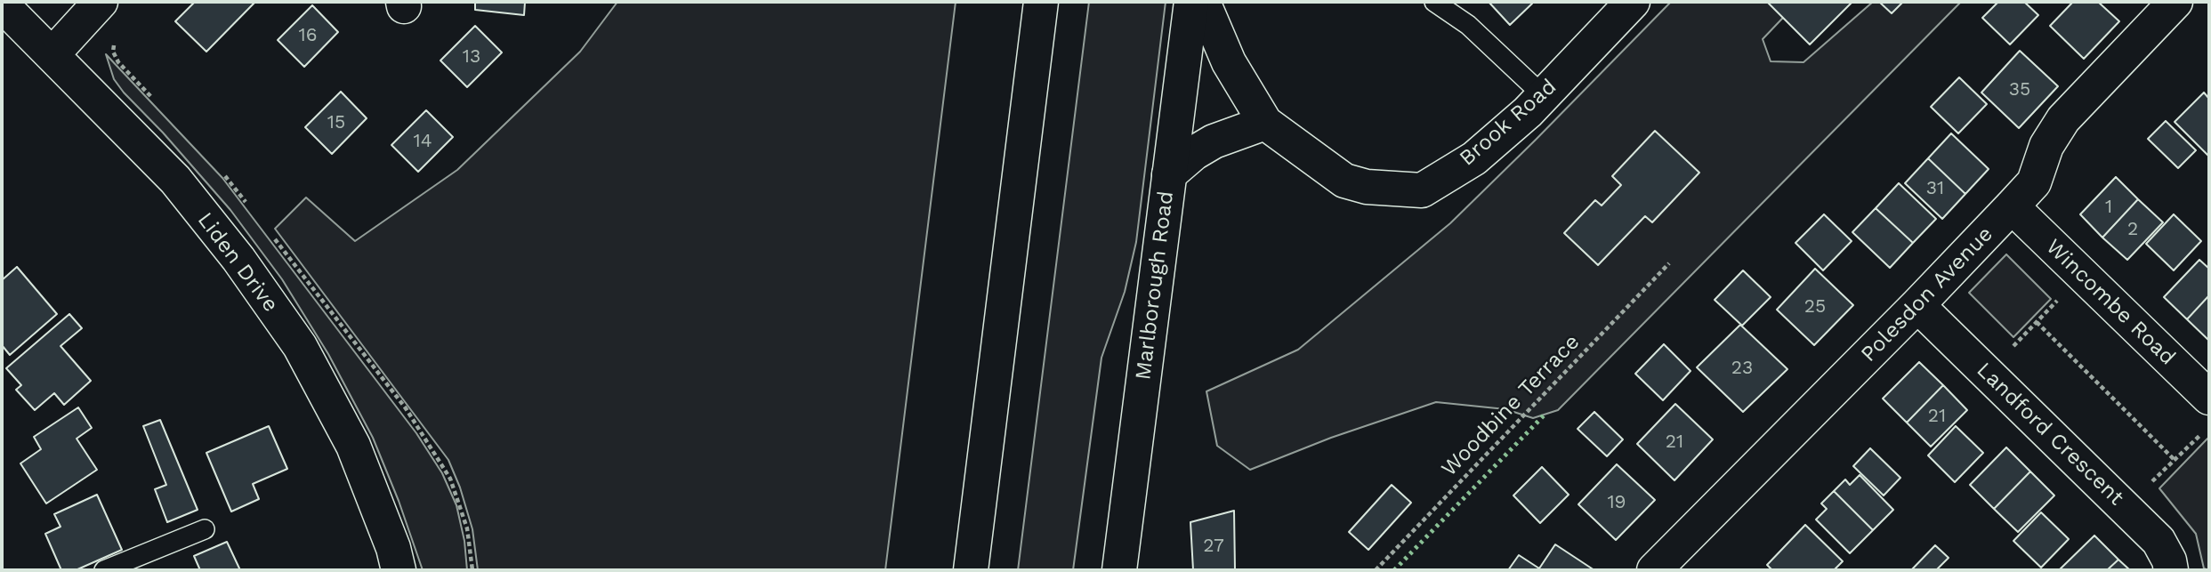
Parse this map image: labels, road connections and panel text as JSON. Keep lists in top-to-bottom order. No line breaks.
{"streets":{"street":["Brook Road","Liden Drive","Marlborough Road","Polesdon Avenue","Wincombe Road","Landford Crescent"],"path":["Woodbine Terrace"]},"crossings":[["Polesdon Avenue","Wincombe Road"],["Polesdon Avenue","Landford Crescent"]],"house_numbers":["16","13","35","15","14","31","1","2","25","23","21","21","19","27"]}
